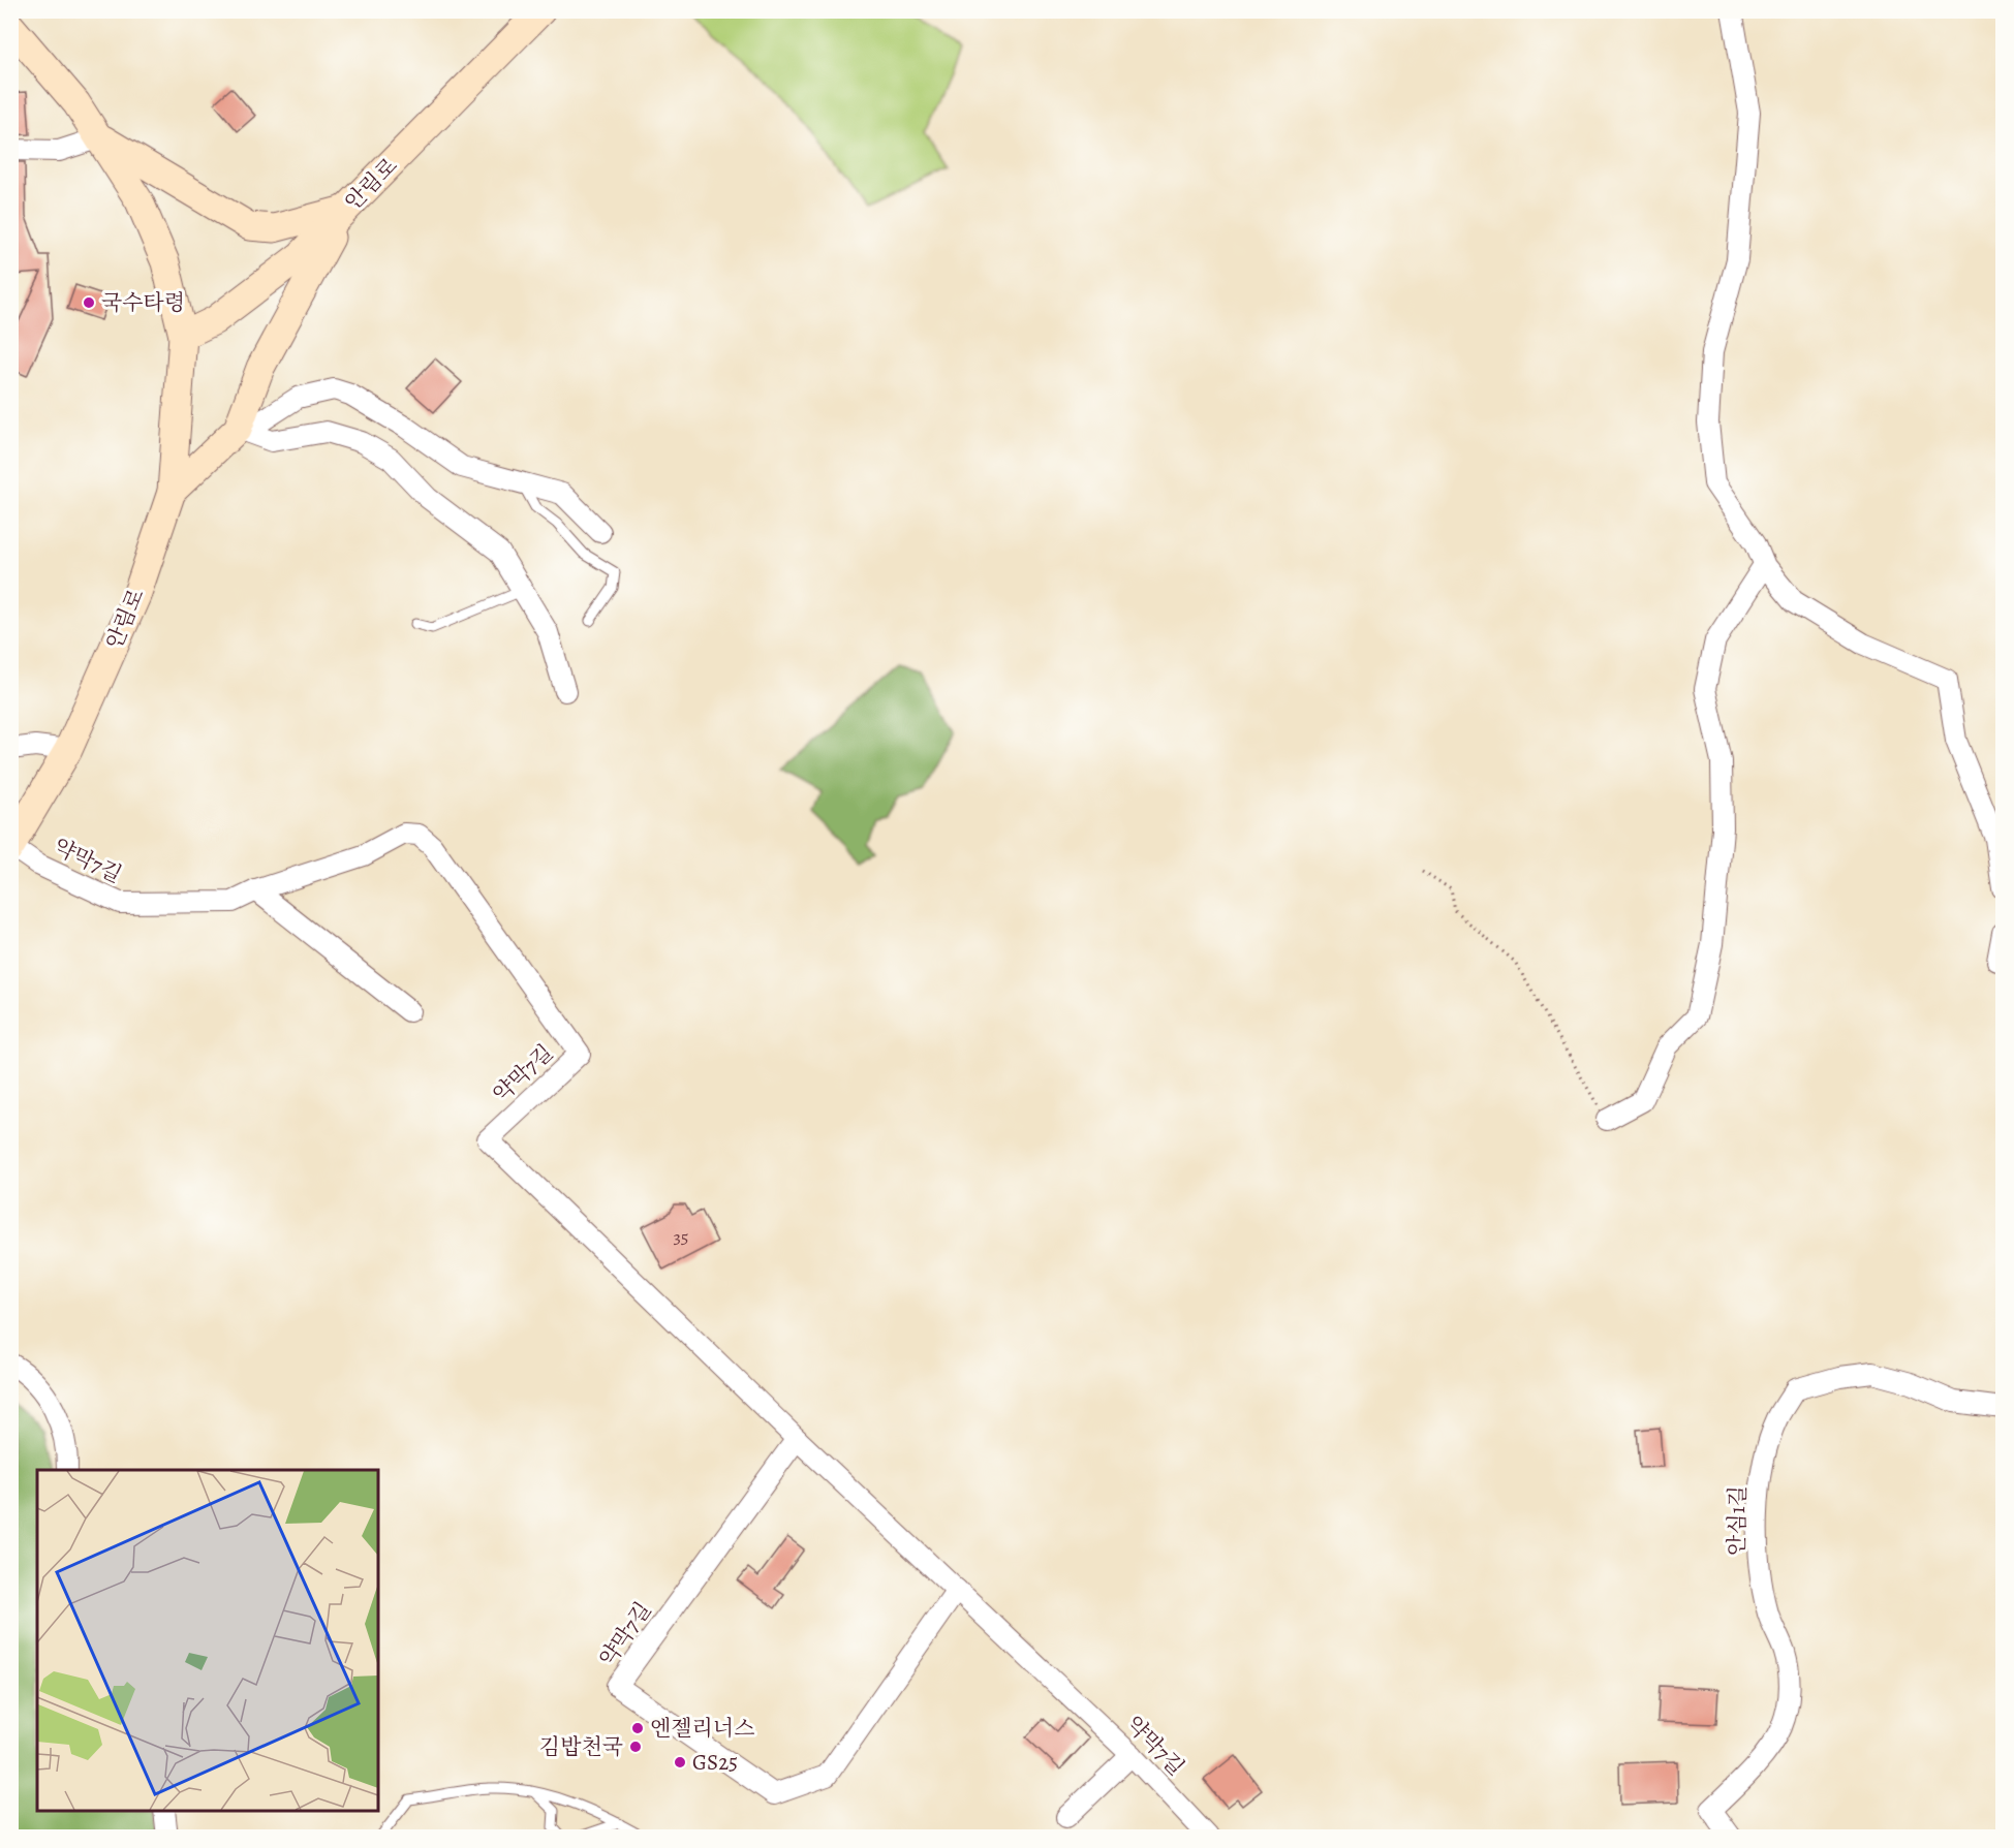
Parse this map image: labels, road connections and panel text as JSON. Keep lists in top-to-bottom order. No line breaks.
{"streets":{"street":["안림로","약막7길","안심1길"]},"crossings":[["안림로","약막7길"]],"places":["국수타령","엔젤리너스","김밥천국","GS25"],"house_numbers":["35"]}
